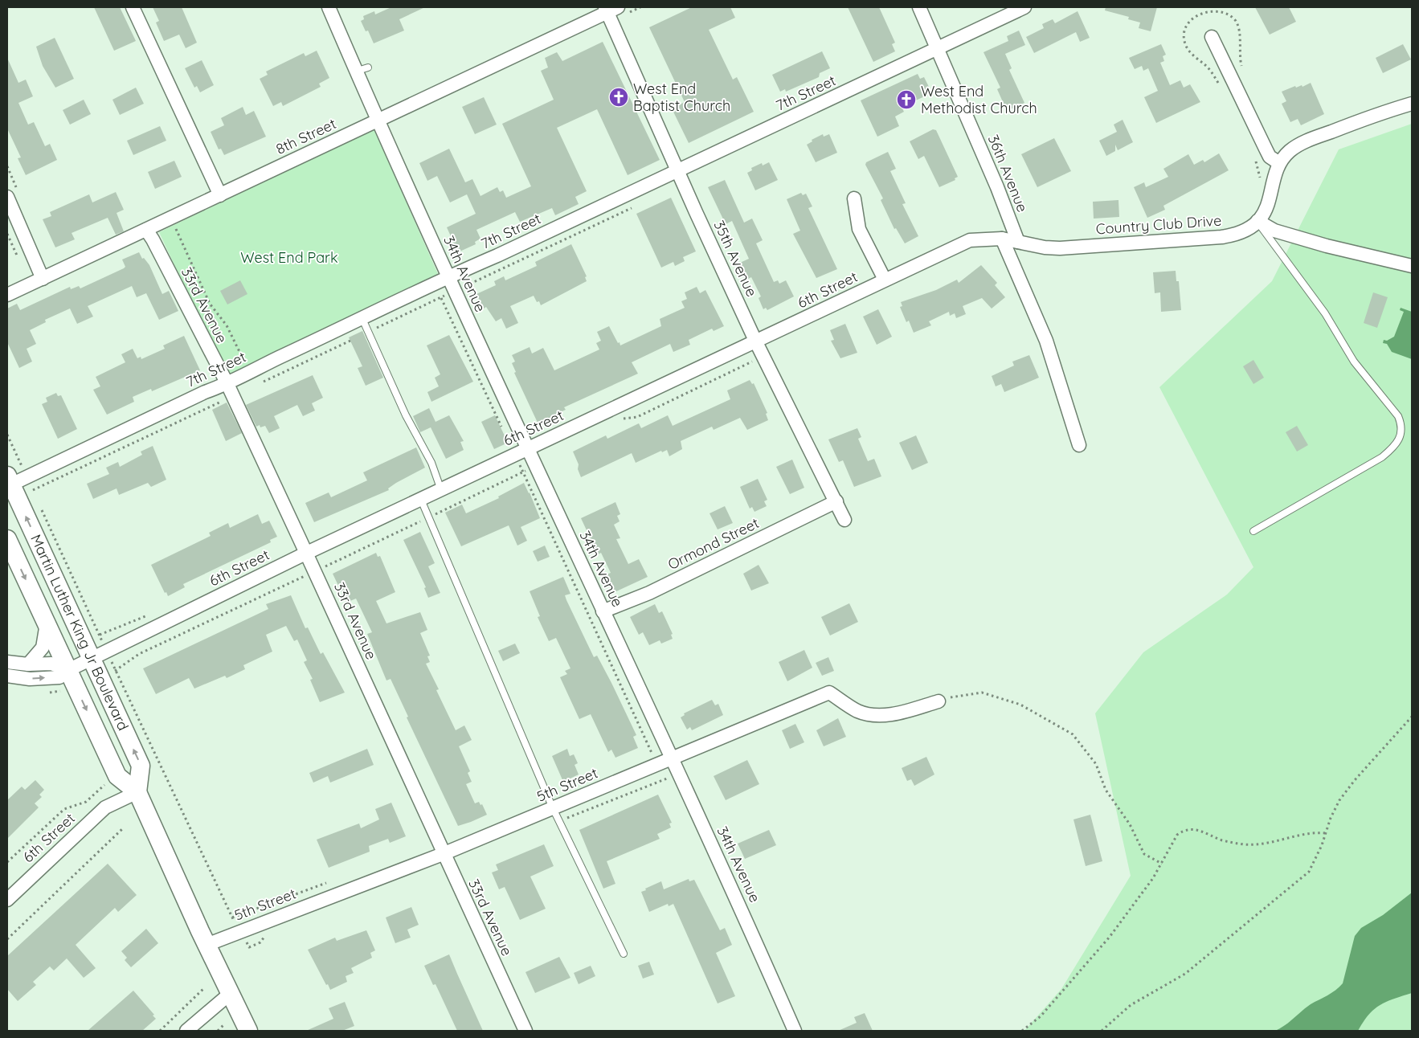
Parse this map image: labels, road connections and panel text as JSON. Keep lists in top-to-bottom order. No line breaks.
{"streets":{"main road":["Martin Luther King Jr Boulevard"],"street":["7th Street","8th Street","36th Avenue","Country Club Drive","35th Avenue","34th Avenue","6th Street","33rd Avenue","Ormond Street","5th Street"]},"crossings":[["7th Street","36th Avenue"],["7th Street","35th Avenue"],["7th Street","34th Avenue"],["7th Street","33rd Avenue"],["7th Street","Martin Luther King Jr Boulevard"],["8th Street","35th Avenue"],["8th Street","34th Avenue"],["8th Street","33rd Avenue"],["36th Avenue","Country Club Drive"],["36th Avenue","6th Street"],["Country Club Drive","6th Street"],["35th Avenue","6th Street"],["35th Avenue","Ormond Street"],["34th Avenue","6th Street"],["34th Avenue","Ormond Street"],["34th Avenue","5th Street"],["6th Street","33rd Avenue"],["6th Street","Martin Luther King Jr Boulevard"],["33rd Avenue","5th Street"],["Martin Luther King Jr Boulevard","5th Street"]],"parks":["West End Park"],"places":{"church":["West End Baptist Church","West End Methodist Church"]}}
